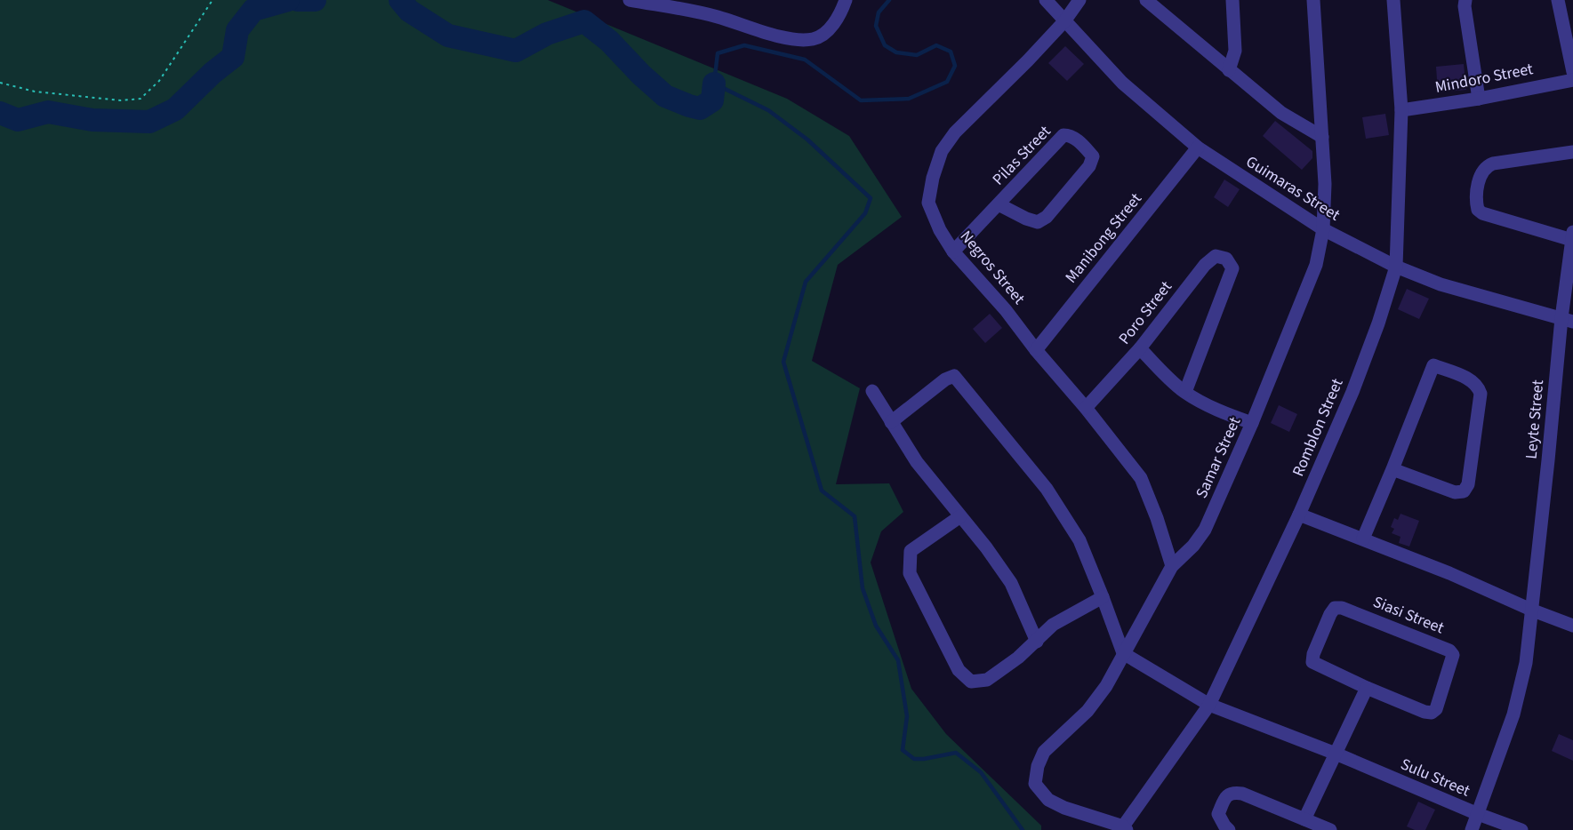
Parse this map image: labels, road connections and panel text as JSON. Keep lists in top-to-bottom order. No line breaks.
{"streets":{"street":["Mindoro Street","Pilas Street","Guimaras Street","Manibong Street","Negros Street","Poro Street","Leyte Street","Romblon Street","Samar Street","Siasi Street","Sulu Street"]},"crossings":[["Mindoro Street","Romblon Street"],["Pilas Street","Negros Street"],["Guimaras Street","Manibong Street"],["Guimaras Street","Negros Street"],["Guimaras Street","Leyte Street"],["Guimaras Street","Romblon Street"],["Guimaras Street","Samar Street"],["Manibong Street","Negros Street"],["Negros Street","Poro Street"],["Negros Street","Samar Street"],["Leyte Street","Sulu Street"],["Romblon Street","Samar Street"],["Romblon Street","Sulu Street"],["Samar Street","Sulu Street"]]}
